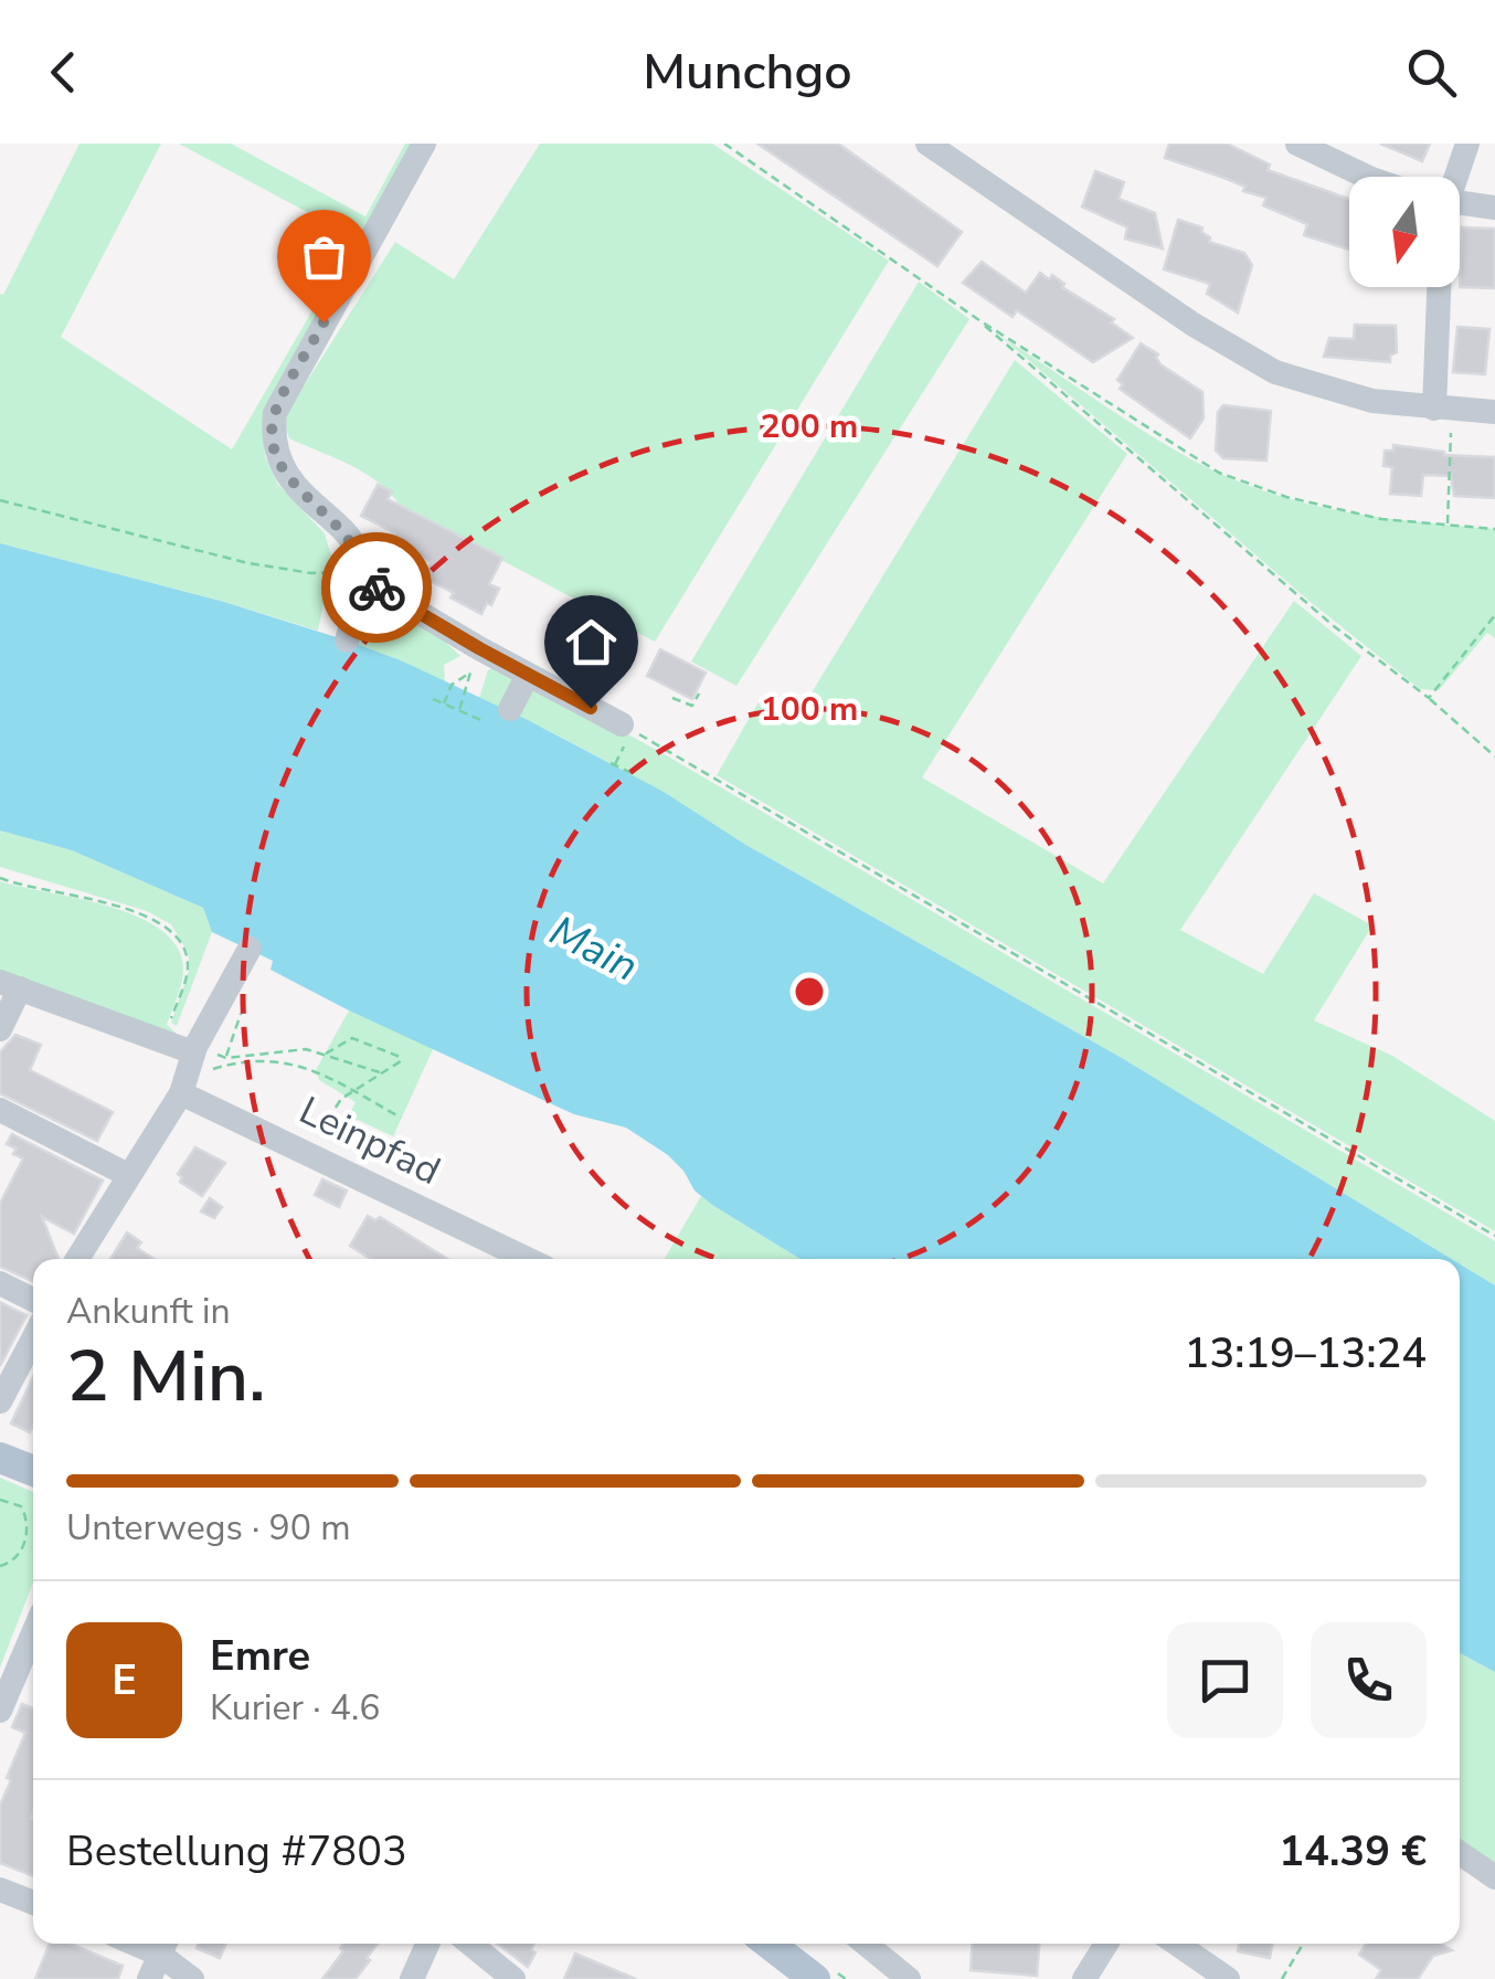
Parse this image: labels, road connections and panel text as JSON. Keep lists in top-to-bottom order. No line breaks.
{"streets":{"street":["Leinpfad"]},"water":["Main"],"north":"bottom","page":{"header":"Munchgo","heading":["2 Min.","Ankunft in","13:19–13:24"],"panel":["Emre","Kurier · 4.6","Bestellung #7803","14.39 €"],"bar":"Unterwegs · 90 m","round":"E"},"rings":["200 m","100 m"]}
